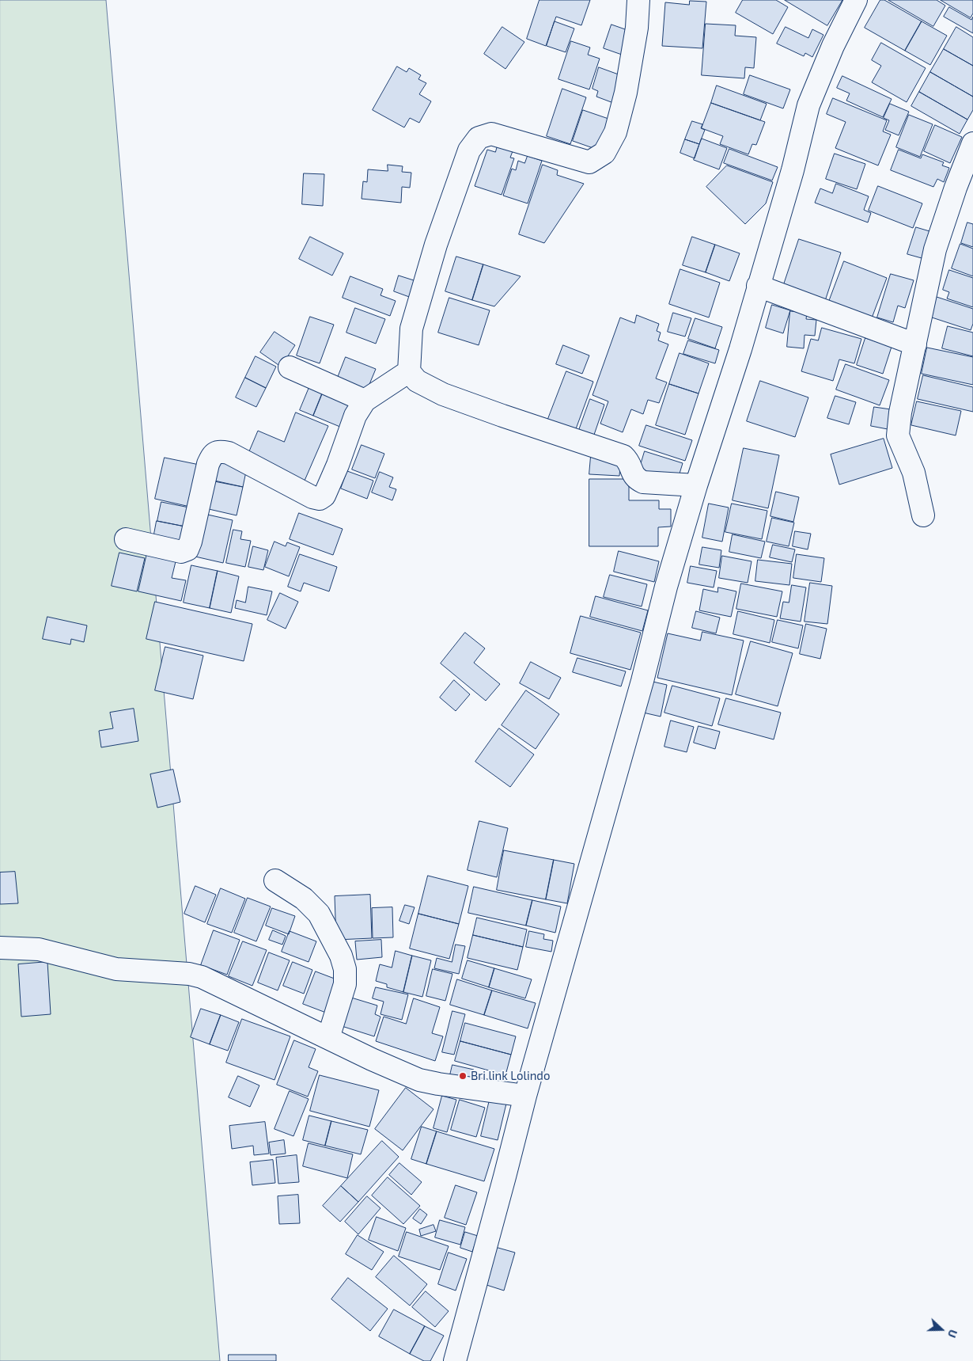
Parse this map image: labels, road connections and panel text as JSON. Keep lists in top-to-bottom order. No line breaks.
{"places":["Bri link Lolindo"],"north":"right"}
